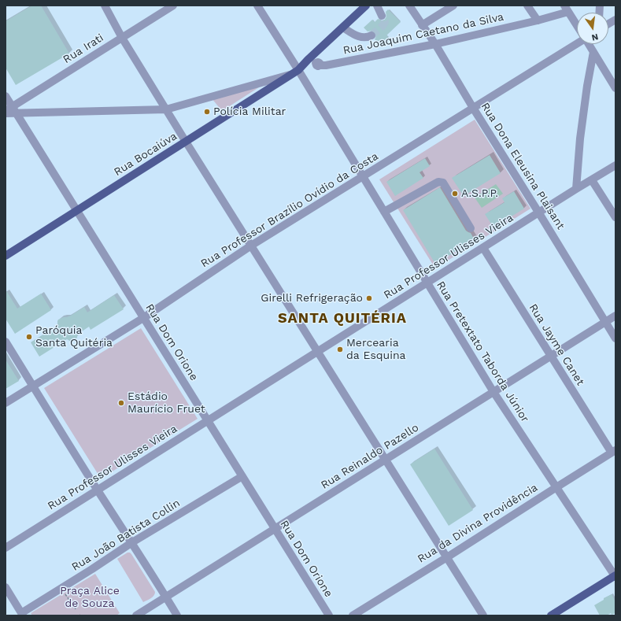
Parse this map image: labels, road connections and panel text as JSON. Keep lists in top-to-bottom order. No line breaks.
{"streets":{"main road":["Rua Bocaiúva"],"street":["Rua Joaquim Caetano da Silva","Rua Irati","Rua Dona Eleusina Plaisant","Rua Professor Brazílio Ovídio da Costa","Rua Professor Ulisses Vieira","Rua Dom Orione","Rua Jayme Canet","Rua Pretextato Taborda Júnior","Rua Reinaldo Pazello","Rua da Divina Providência","Rua João Batista Collin"]},"crossings":[["Rua Joaquim Caetano da Silva","Rua Dona Eleusina Plaisant"],["Rua Irati","Rua Dom Orione"],["Rua Bocaiúva","Rua Dom Orione"],["Rua Bocaiúva","Rua Pretextato Taborda Júnior"],["Rua Dona Eleusina Plaisant","Rua Professor Brazílio Ovídio da Costa"],["Rua Dona Eleusina Plaisant","Rua Professor Ulisses Vieira"],["Rua Dona Eleusina Plaisant","Rua Reinaldo Pazello"],["Rua Professor Brazílio Ovídio da Costa","Rua Dom Orione"],["Rua Professor Brazílio Ovídio da Costa","Rua Pretextato Taborda Júnior"],["Rua Professor Ulisses Vieira","Rua Dom Orione"],["Rua Professor Ulisses Vieira","Rua Jayme Canet"],["Rua Professor Ulisses Vieira","Rua Pretextato Taborda Júnior"],["Rua Dom Orione","Rua Reinaldo Pazello"],["Rua Dom Orione","Rua João Batista Collin"],["Rua Jayme Canet","Rua Reinaldo Pazello"],["Rua Jayme Canet","Rua da Divina Providência"],["Rua Pretextato Taborda Júnior","Rua Reinaldo Pazello"],["Rua Pretextato Taborda Júnior","Rua da Divina Providência"]],"districts":["SANTA QUITÉRIA"],"parks":["Praça Alice de Souza"],"places":["Polícia Militar","A.S.P.P.","Girelli Refrigeração","Paróquia Santa Quitéria","Mercearia da Esquina","Estádio Maurício Fruet"],"north":"bottom"}
